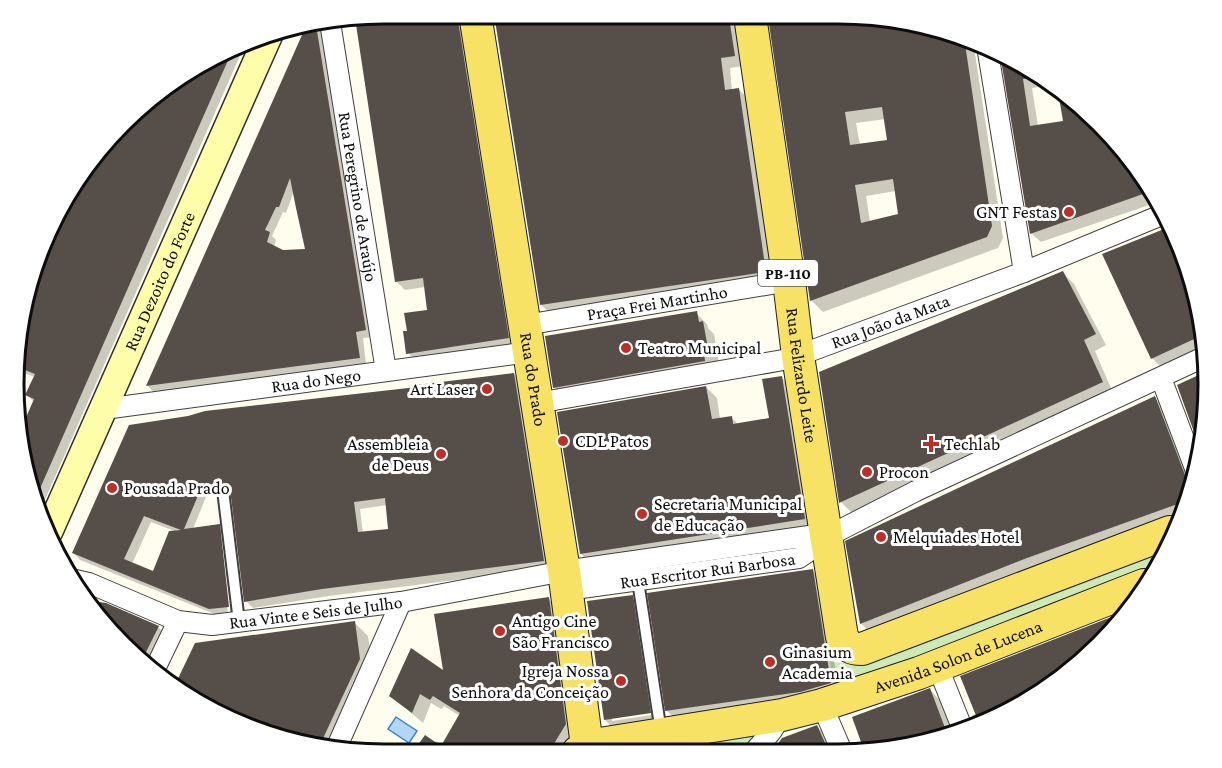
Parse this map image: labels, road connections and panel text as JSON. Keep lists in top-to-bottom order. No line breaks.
{"streets":{"main road":["PB-110","Rua Dezoito do Forte","Rua Felizardo Leite","Rua do Prado","Avenida Solon de Lucena"],"street":["Rua Peregrino de Araújo","Praça Frei Martinho","Rua João da Mata","Rua do Nego","Rua Escritor Rui Barbosa","Rua Vinte e Seis de Julho"]},"crossings":[["Rua Peregrino de Araújo","Rua do Nego"],["Rua Dezoito do Forte","Rua do Nego"],["Praça Frei Martinho","Rua Felizardo Leite"],["Praça Frei Martinho","Rua do Prado"],["Praça Frei Martinho","Rua do Nego"],["Rua João da Mata","Rua Felizardo Leite"],["Rua João da Mata","Rua do Prado"],["Rua Felizardo Leite","Rua Escritor Rui Barbosa"],["Rua do Prado","Rua do Nego"],["Rua do Prado","Rua Escritor Rui Barbosa"],["Rua do Prado","Rua Vinte e Seis de Julho"],["Rua Escritor Rui Barbosa","Rua Vinte e Seis de Julho"]],"places":{"other":["GNT Festas","Teatro Municipal","Art Laser","CDL Patos","Assembleia de Deus","Procon","Pousada Prado","Secretaria Municipal de Educação","Melquiades Hotel","Antigo Cine São Francisco","Ginasium Academia","Igreja Nossa Senhora da Conceição"],"health":["Techlab"]}}
